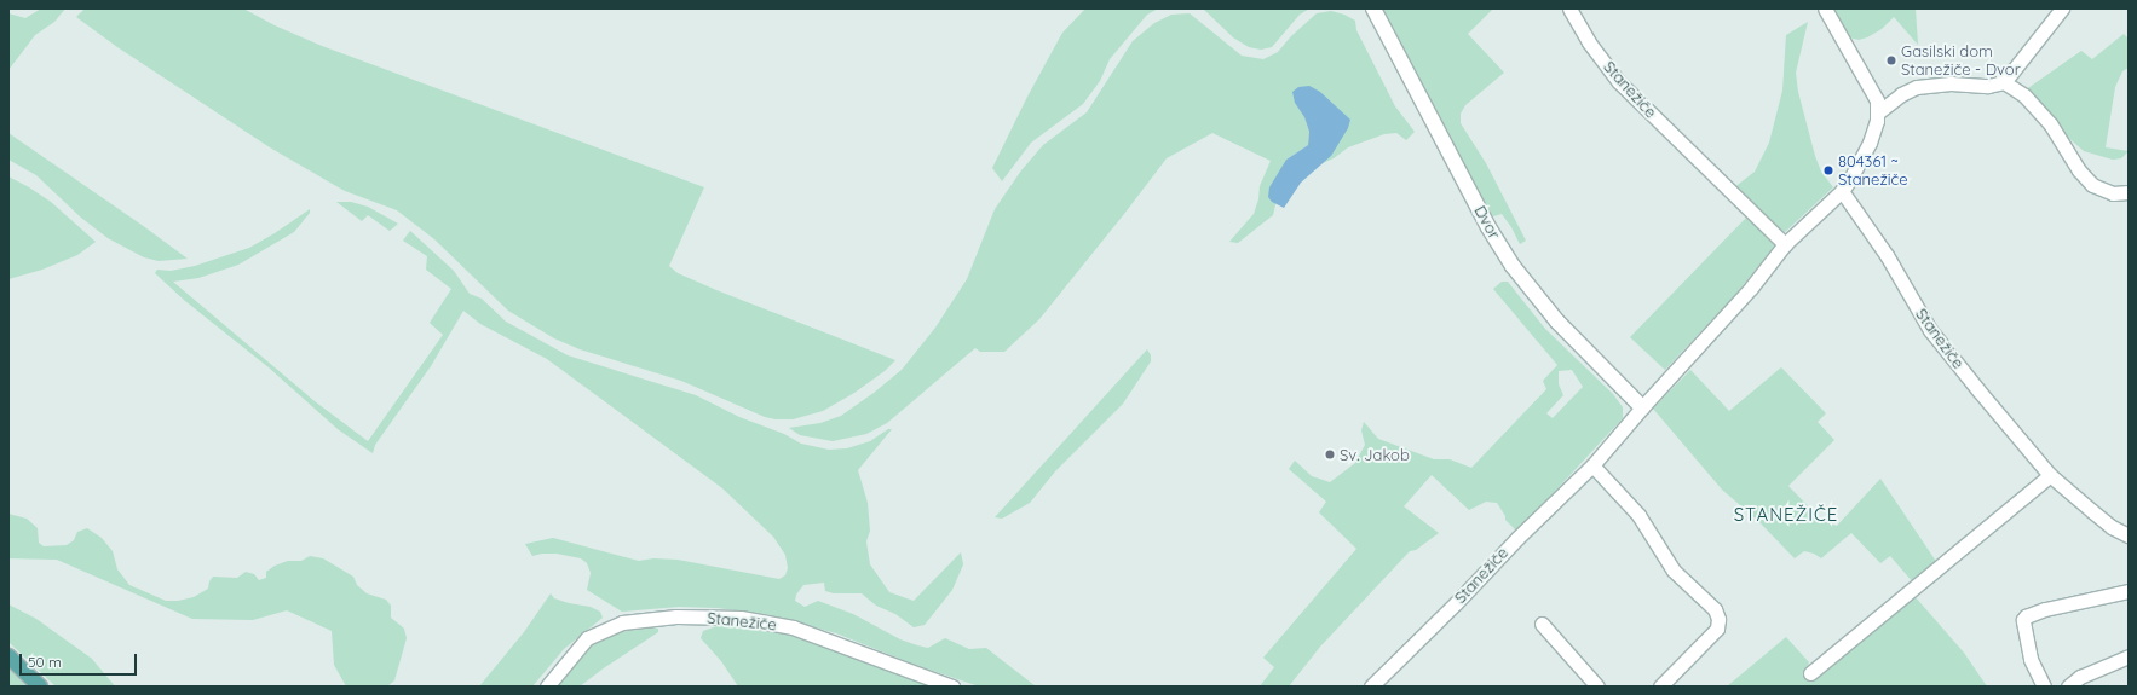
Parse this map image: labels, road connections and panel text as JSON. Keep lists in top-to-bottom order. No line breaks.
{"streets":{"street":["Stanežiče","Dvor"]},"crossings":[["Stanežiče","Dvor"]],"districts":["STANEŽIČE"],"places":["Gasilski dom Stanežiče - Dvor","804361 ~ Stanežiče","Sv. Jakob"],"scale_bar":"50 m"}
